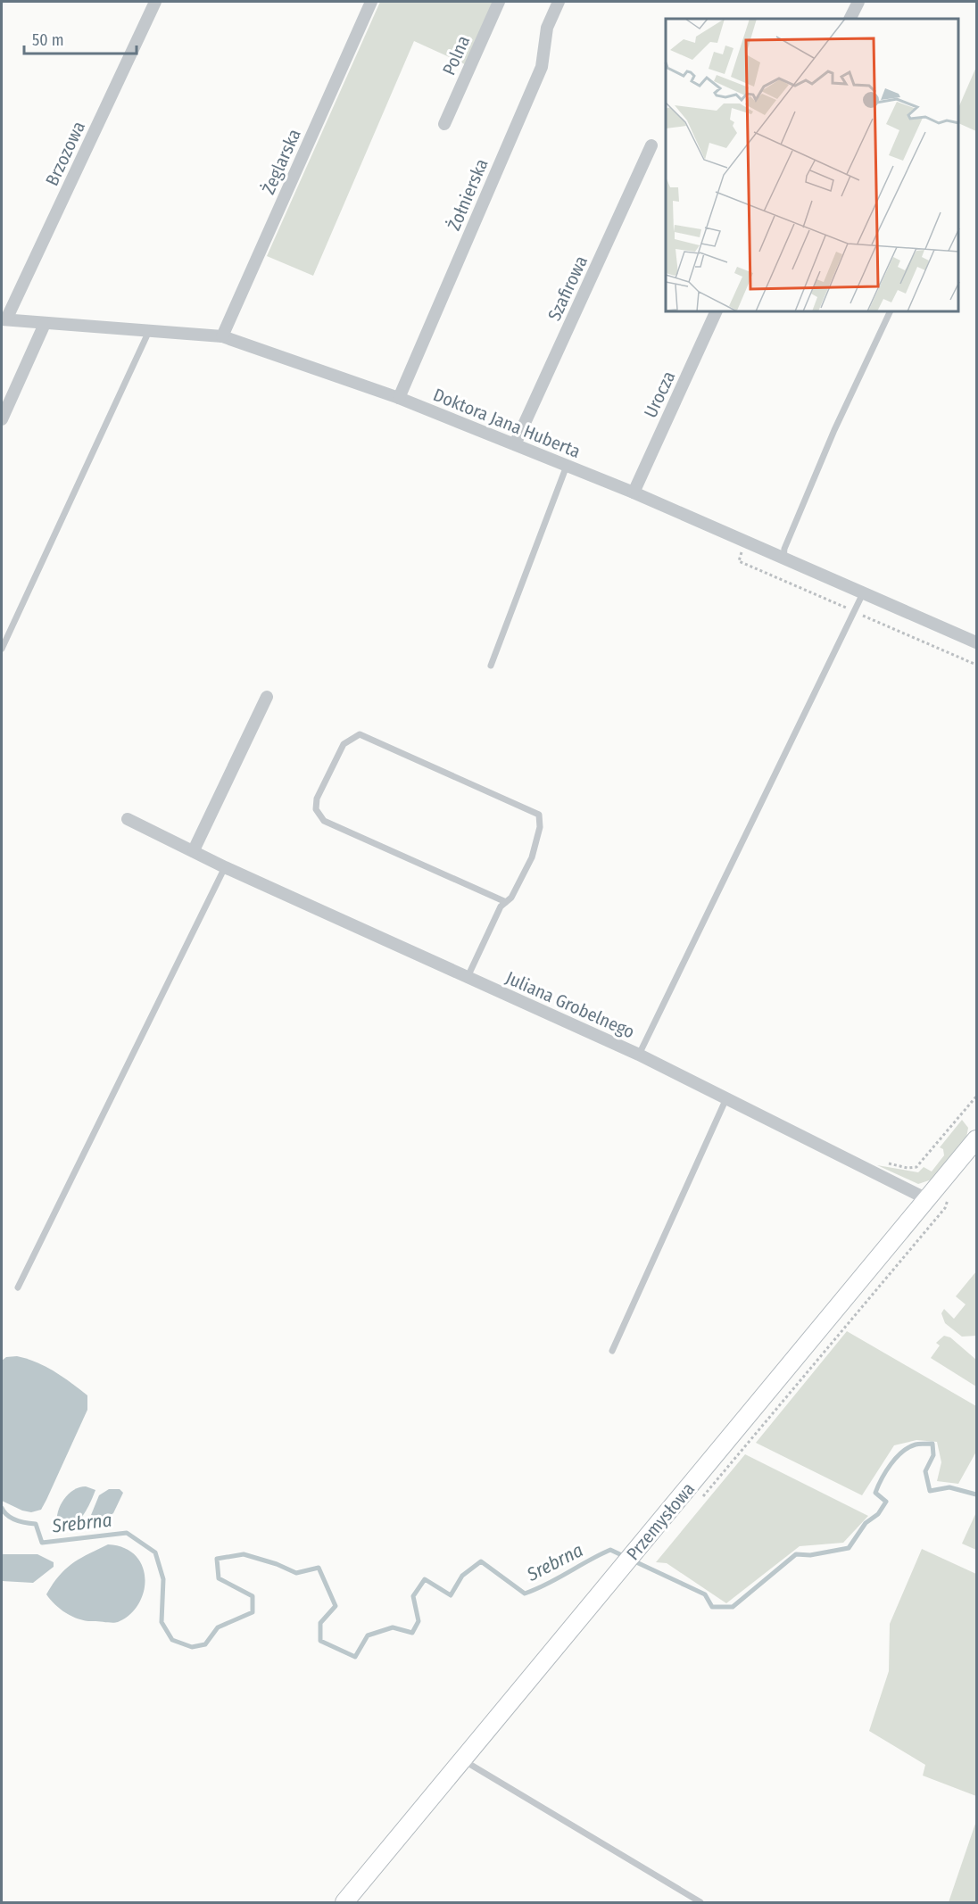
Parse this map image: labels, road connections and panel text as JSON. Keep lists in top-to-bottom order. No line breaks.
{"streets":{"street":["Polna","Brzozowa","Żeglarska","Żołnierska","Szafirowa","Urocza","Doktora Jana Huberta","Juliana Grobelnego","Przemysłowa"]},"crossings":[["Brzozowa","Doktora Jana Huberta"],["Żeglarska","Doktora Jana Huberta"],["Żołnierska","Doktora Jana Huberta"],["Szafirowa","Doktora Jana Huberta"],["Urocza","Doktora Jana Huberta"],["Juliana Grobelnego","Przemysłowa"]],"water":["Srebrna"],"scale_bar":"50 m"}
